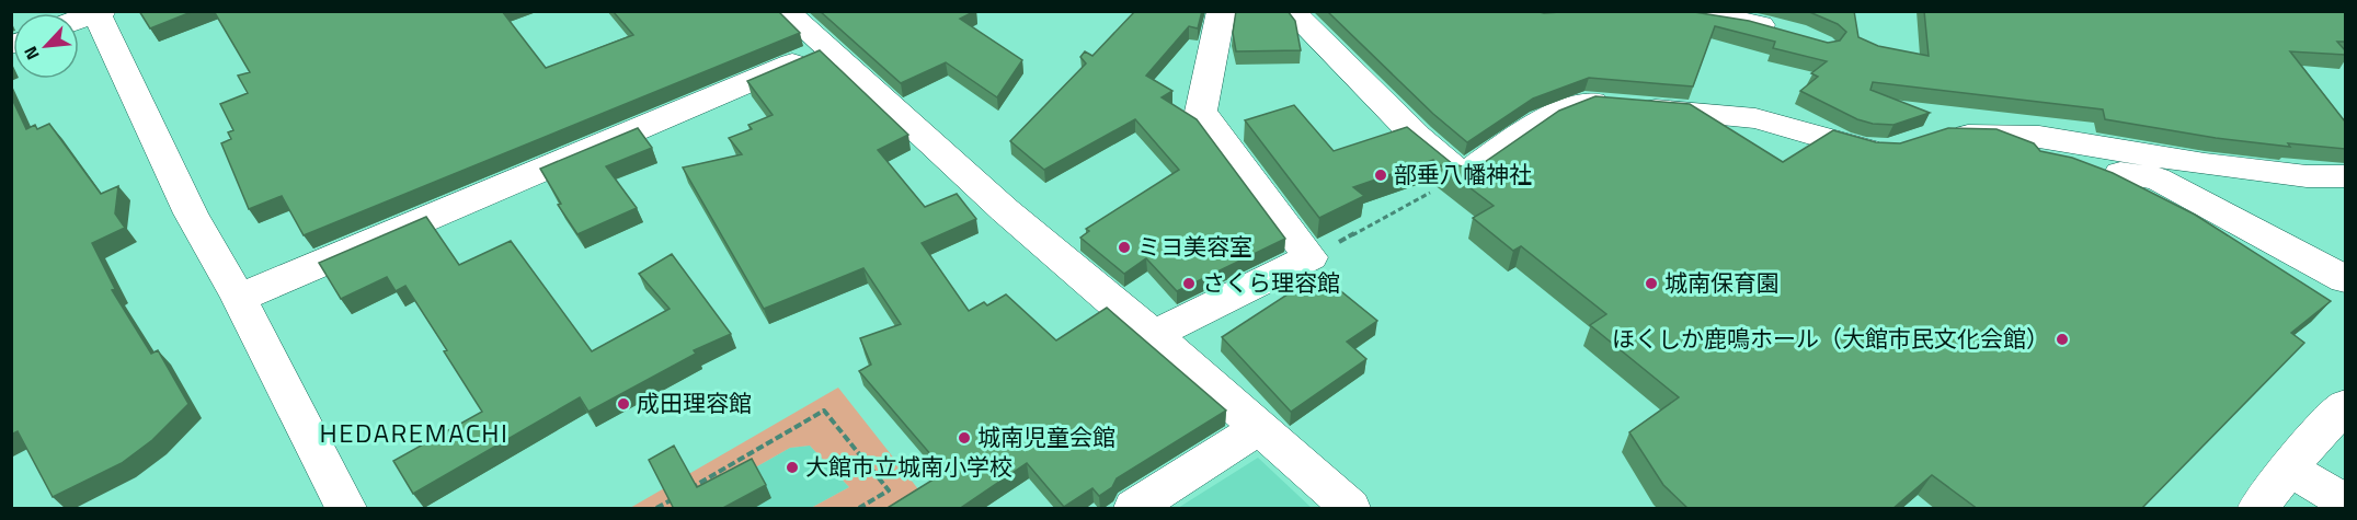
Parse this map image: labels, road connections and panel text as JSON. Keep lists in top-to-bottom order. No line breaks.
{"districts":["HEDAREMACHI"],"places":["部垂八幡神社","ミヨ美容室","さくら理容館","城南保育園","ほくしか鹿鳴ホール（大館市民文化会館）","成田理容館","城南児童会館","大館市立城南小学校"],"north":"bottom left"}
